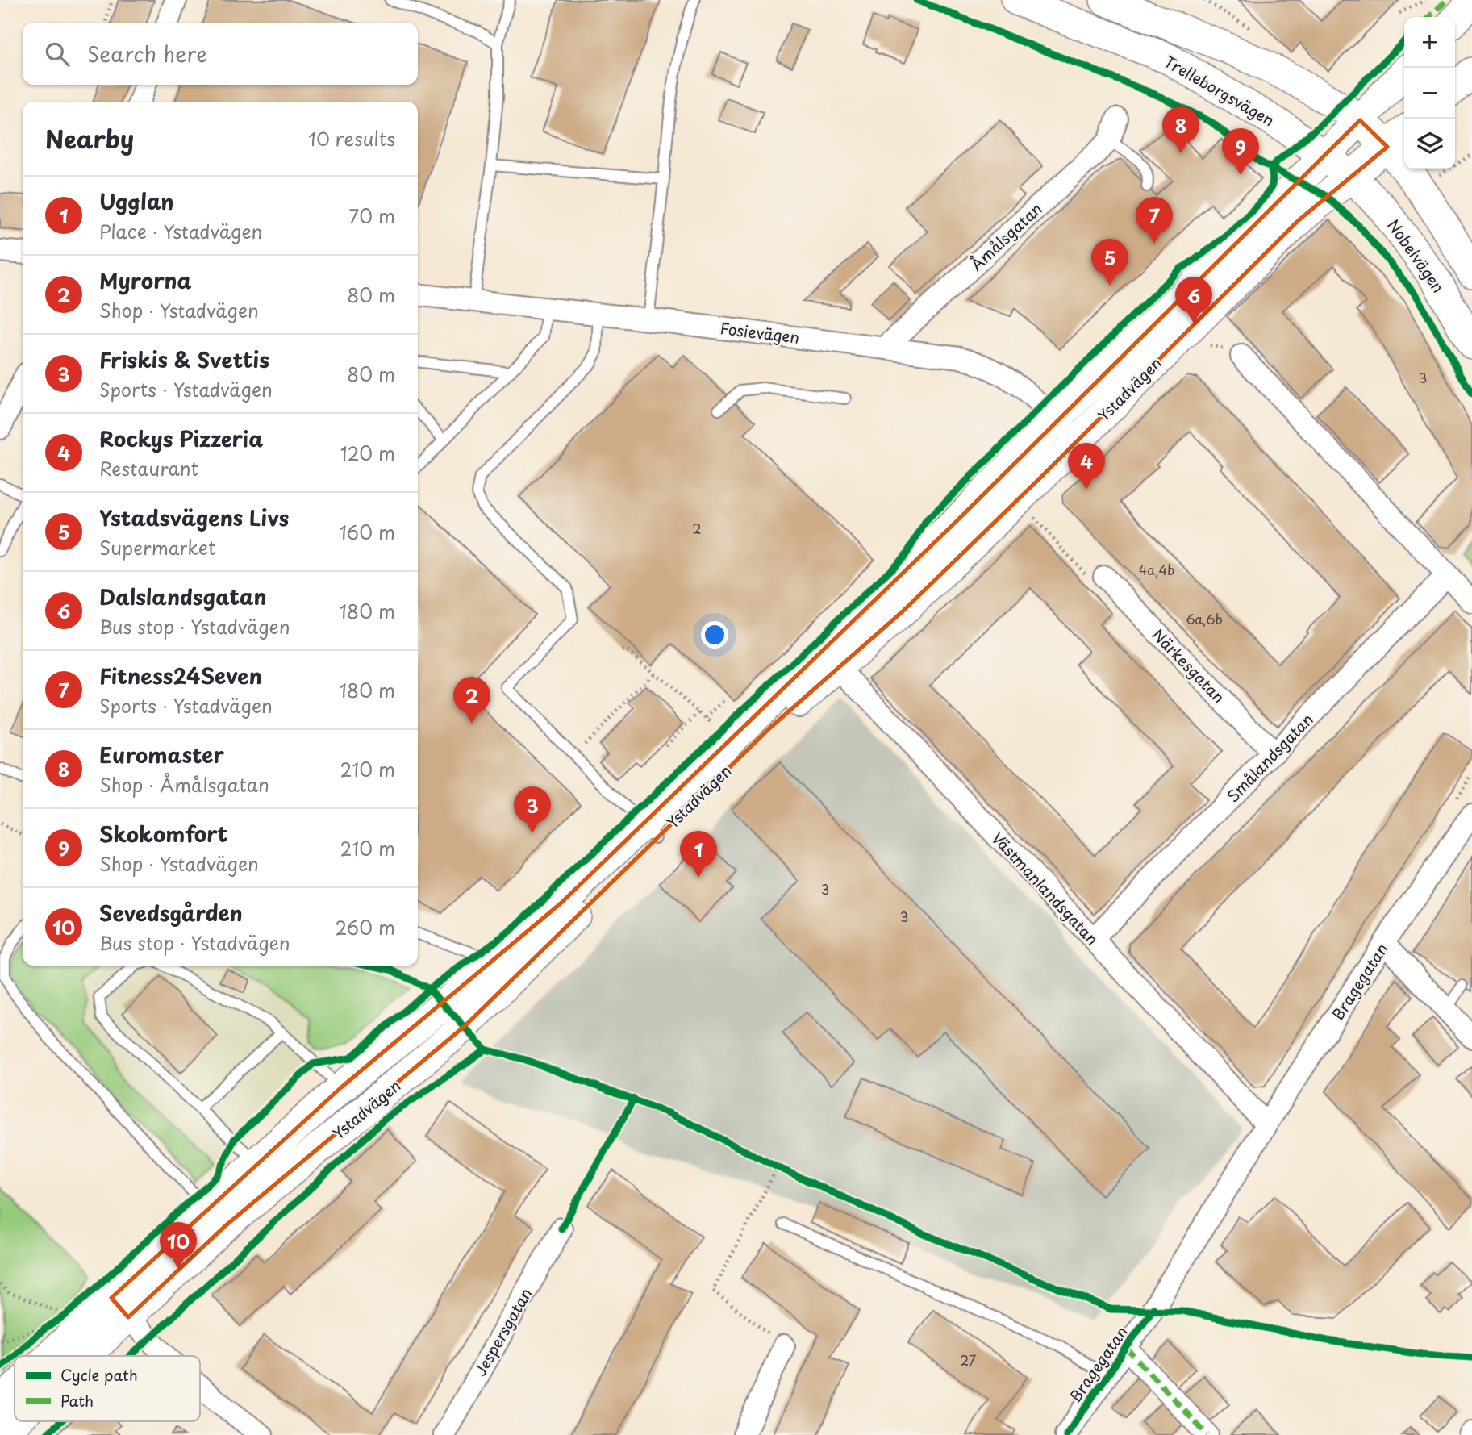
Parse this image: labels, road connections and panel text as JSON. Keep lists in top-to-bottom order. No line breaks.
{"streets":{"main road":["Trelleborgsvägen","Nobelvägen","Ystadvägen"],"street":["Åmålsgatan","Fosievägen","Närkesgatan","Smålandsgatan","Västmanlandsgatan","Bragegatan","Jespersgatan"]},"crossings":[["Trelleborgsvägen","Nobelvägen"],["Trelleborgsvägen","Ystadvägen"],["Åmålsgatan","Fosievägen"],["Nobelvägen","Ystadvägen"],["Fosievägen","Ystadvägen"],["Ystadvägen","Västmanlandsgatan"],["Närkesgatan","Smålandsgatan"],["Smålandsgatan","Västmanlandsgatan"],["Västmanlandsgatan","Bragegatan"]],"house_numbers":["3","2","4a,4b","6a,6b","3","3","27"],"legend":["Cycle path","Path"],"page":{"map_buttons":["+","−"],"search":"Search here","heading":["Nearby","10 results"],"pins":["8","9","7","5","6","4","2","3","1","10"],"list":[{"mark":"1","name":"Ugglan","note":"Place · Ystadvägen","value":"70 m"},{"mark":"2","name":"Myrorna","note":"Shop · Ystadvägen","value":"80 m"},{"mark":"3","name":"Friskis & Svettis","note":"Sports · Ystadvägen","value":"80 m"},{"mark":"4","name":"Rockys Pizzeria","note":"Restaurant","value":"120 m"},{"mark":"5","name":"Ystadsvägens Livs","note":"Supermarket","value":"160 m"},{"mark":"6","name":"Dalslandsgatan","note":"Bus stop · Ystadvägen","value":"180 m"},{"mark":"7","name":"Fitness24Seven","note":"Sports · Ystadvägen","value":"180 m"},{"mark":"8","name":"Euromaster","note":"Shop · Åmålsgatan","value":"210 m"},{"mark":"9","name":"Skokomfort","note":"Shop · Ystadvägen","value":"210 m"},{"mark":"10","name":"Sevedsgården","note":"Bus stop · Ystadvägen","value":"260 m"}]}}
